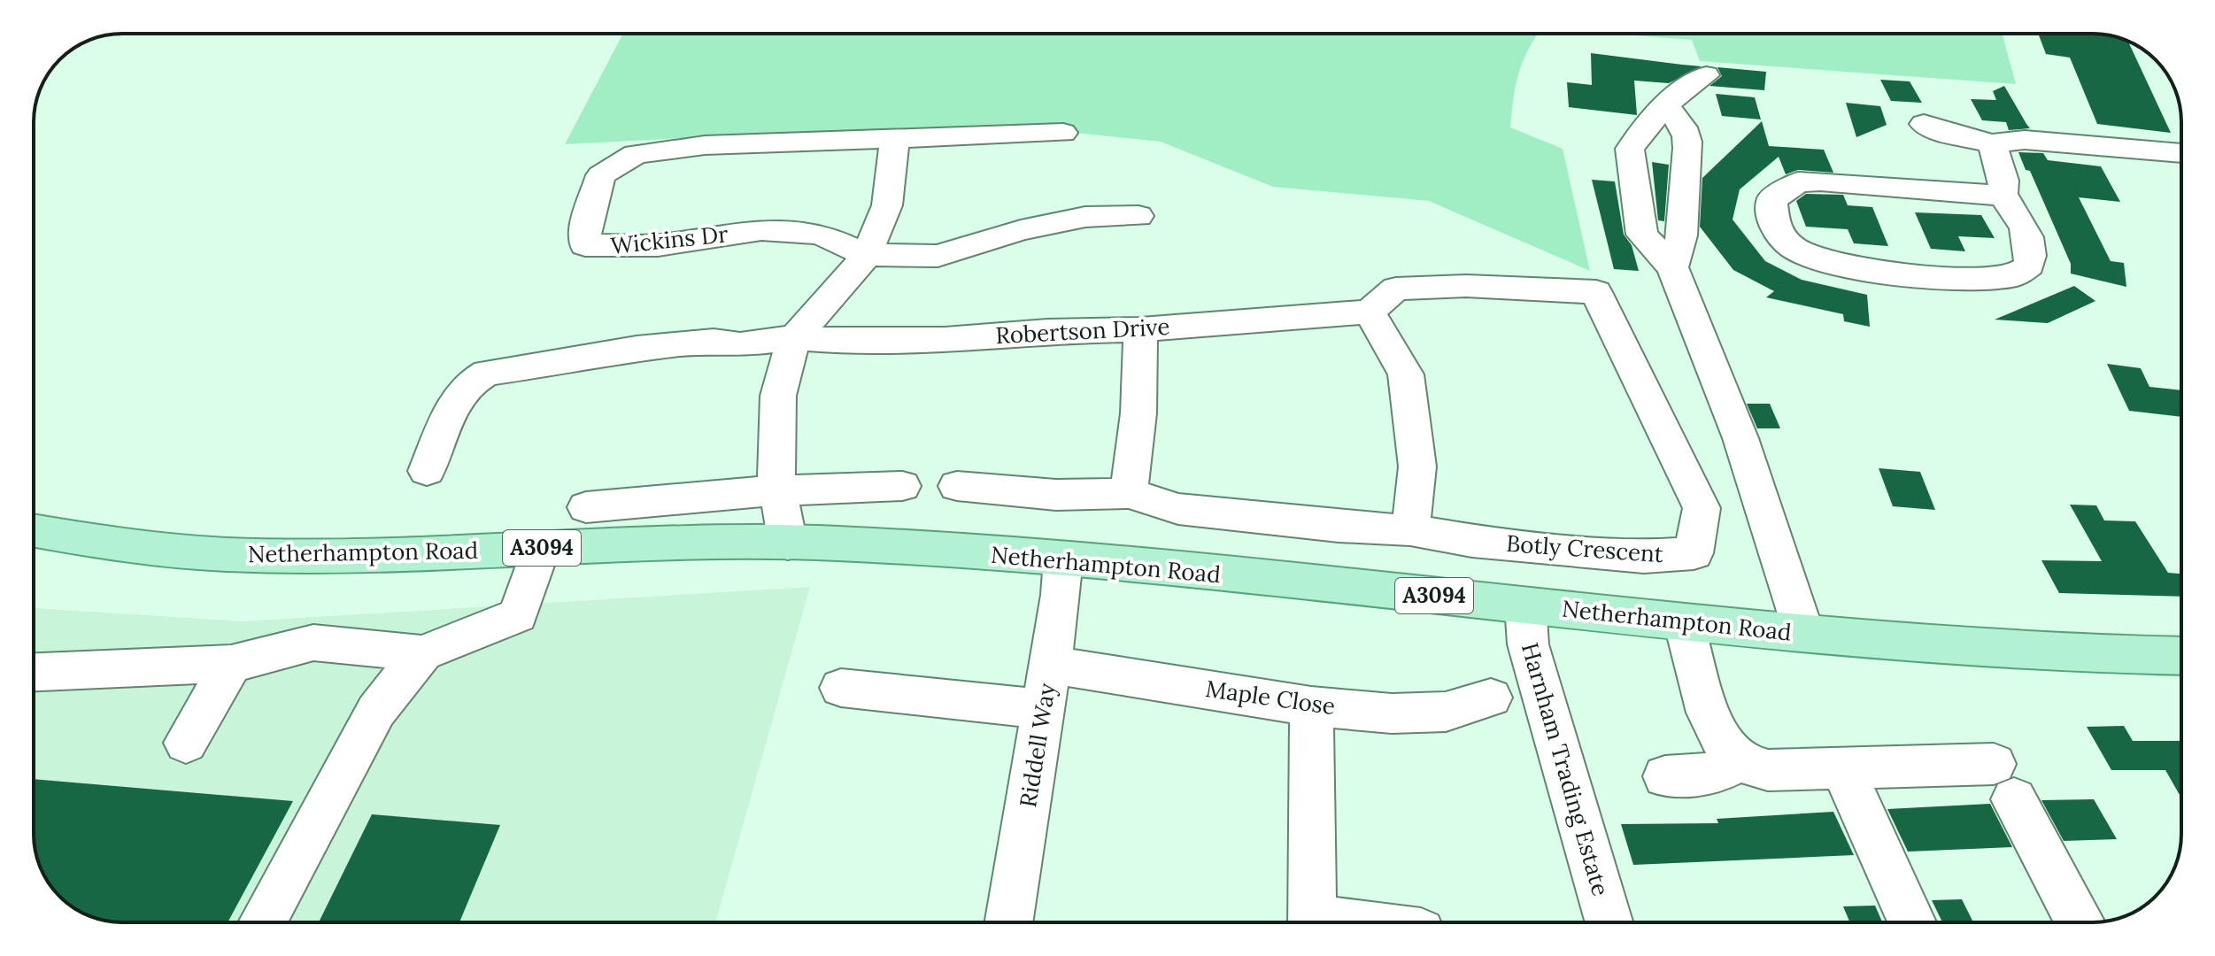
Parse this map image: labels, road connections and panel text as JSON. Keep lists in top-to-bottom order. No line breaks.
{"streets":{"main road":["A3094","Netherhampton Road"],"street":["Wickins Dr","Robertson Drive","Botly Crescent","Maple Close","Riddell Way","Harnham Trading Estate"]},"crossings":[["Robertson Drive","Botly Crescent"],["Netherhampton Road","Riddell Way"],["Netherhampton Road","Harnham Trading Estate"],["Maple Close","Riddell Way"]]}
